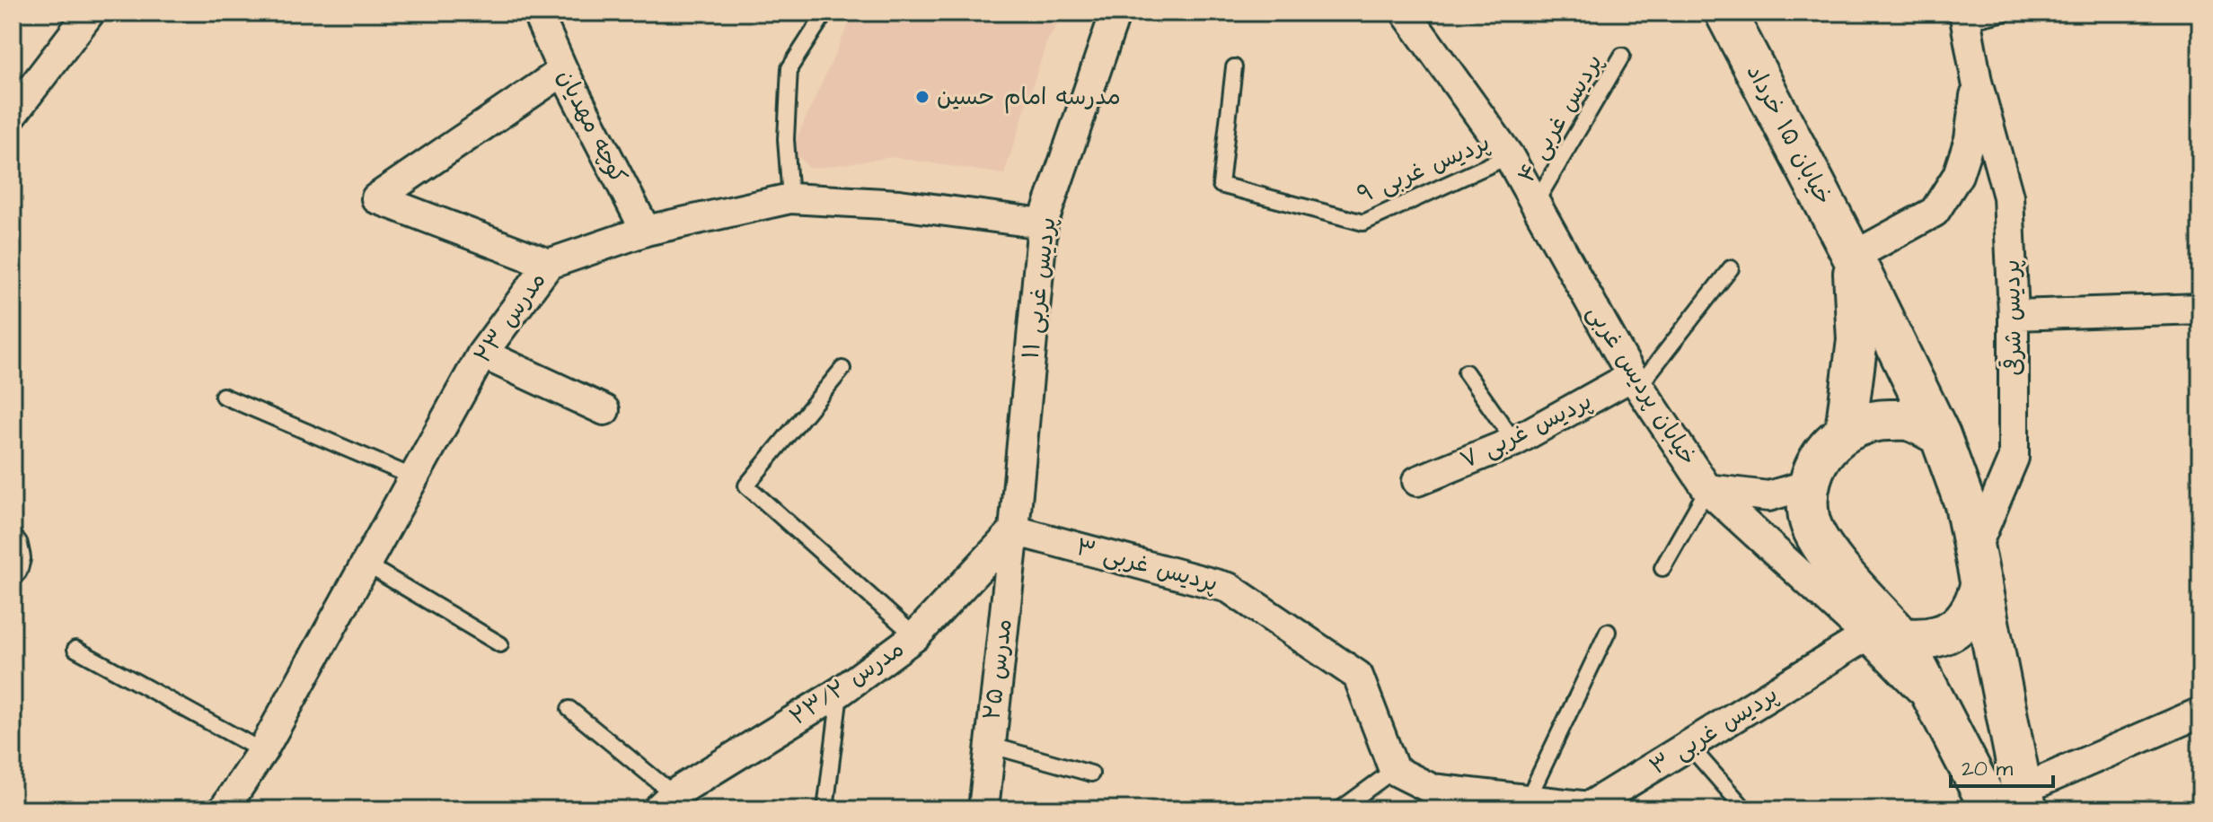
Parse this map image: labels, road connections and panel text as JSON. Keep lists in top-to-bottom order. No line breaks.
{"streets":{"street":["کوچه مهدیان","خیابان ۱۵ خرداد","پردیس غربی ۱۱","مدرس ۲۳","پردیس شرقی","خیابان پردیس غربی","پردیس غربی ۷","پردیس غربی ۳","مدرس ۲۵","مدرس ۲۳/۲"],"lane":["پردیس غربی ۴","پردیس غربی ۹"]},"crossings":[["پردیس غربی ۴","خیابان پردیس غربی"],["کوچه مهدیان","مدرس ۲۳"],["خیابان ۱۵ خرداد","پردیس شرقی"],["خیابان ۱۵ خرداد","خیابان پردیس غربی"],["خیابان ۱۵ خرداد","پردیس غربی ۳"],["پردیس غربی ۹","خیابان پردیس غربی"],["پردیس غربی ۱۱","مدرس ۲۳"],["پردیس غربی ۱۱","پردیس غربی ۳"],["پردیس غربی ۱۱","مدرس ۲۵"],["پردیس غربی ۱۱","مدرس ۲۳/۲"],["پردیس شرقی","خیابان پردیس غربی"],["پردیس شرقی","پردیس غربی ۳"],["خیابان پردیس غربی","پردیس غربی ۷"],["خیابان پردیس غربی","پردیس غربی ۳"],["پردیس غربی ۳","مدرس ۲۵"],["پردیس غربی ۳","مدرس ۲۳/۲"],["مدرس ۲۵","مدرس ۲۳/۲"]],"places":["مدرسه امام حسین"],"scale_bar":"20 m"}
